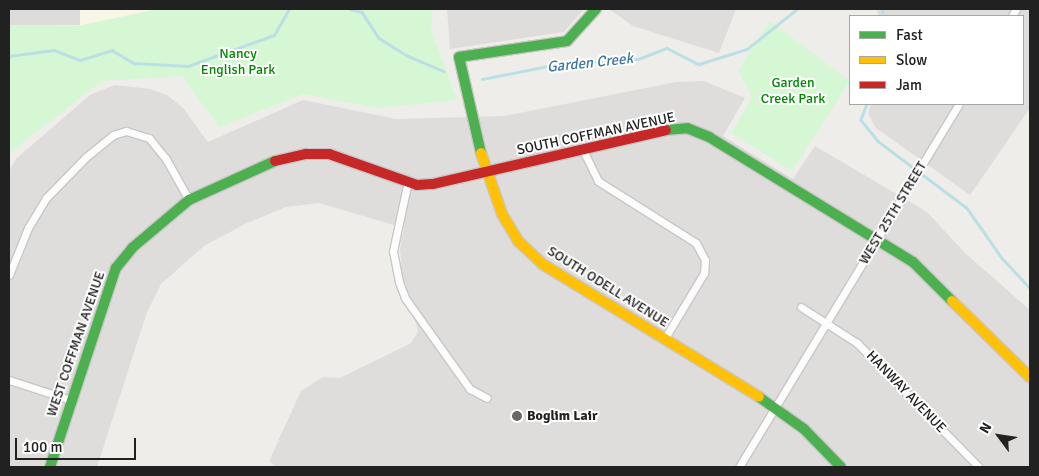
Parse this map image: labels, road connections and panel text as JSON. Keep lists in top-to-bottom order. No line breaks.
{"streets":{"street":["SOUTH COFFMAN AVENUE","WEST 25TH STREET","SOUTH ODELL AVENUE","WEST COFFMAN AVENUE","HANWAY AVENUE"]},"crossings":[["SOUTH COFFMAN AVENUE","WEST 25TH STREET"],["SOUTH COFFMAN AVENUE","SOUTH ODELL AVENUE"],["SOUTH COFFMAN AVENUE","WEST COFFMAN AVENUE"],["WEST 25TH STREET","SOUTH ODELL AVENUE"],["WEST 25TH STREET","HANWAY AVENUE"]],"water":["Garden Creek"],"parks":["Nancy English Park","Garden Creek Park"],"places":["Boglim Lair"],"legend":["Fast","Slow","Jam"],"scale_bar":"100 m","north":"top left"}
